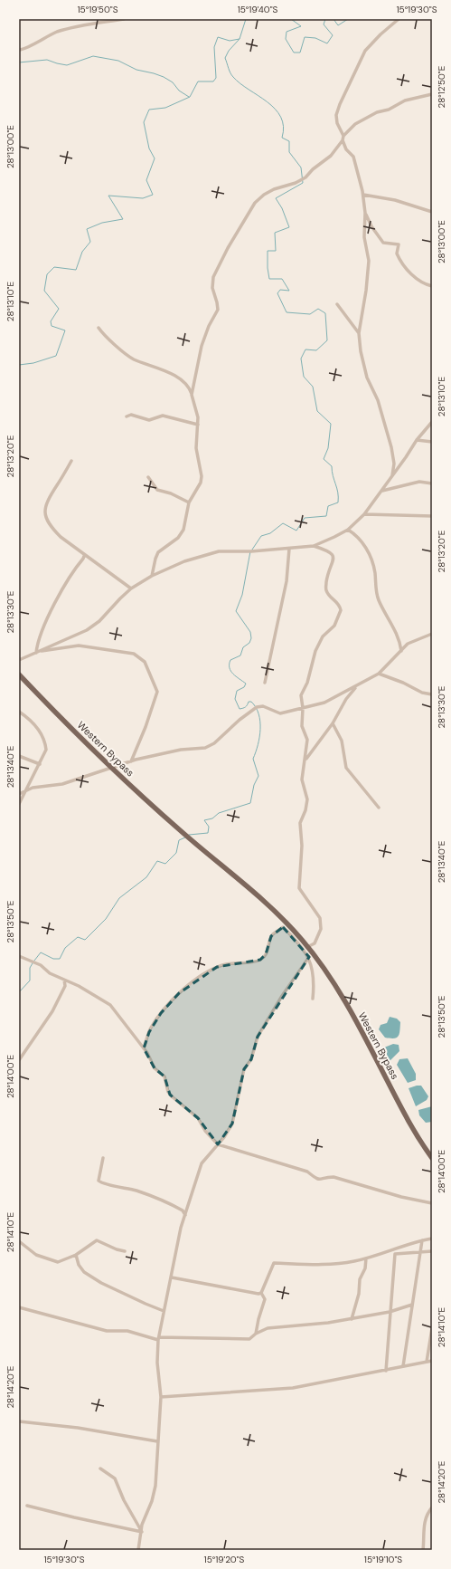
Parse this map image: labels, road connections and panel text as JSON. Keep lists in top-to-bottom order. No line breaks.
{"streets":{"main road":["Western Bypass"]},"coordinates":["15°19'50\"S","15°19'40\"S","15°19'30\"S","28°12'50\"E","28°13'00\"E","28°13'10\"E","28°13'20\"E","28°13'30\"E","28°13'40\"E","28°13'50\"E","28°14'00\"E","28°14'10\"E","28°14'20\"E","15°19'20\"S","15°19'10\"S"]}
